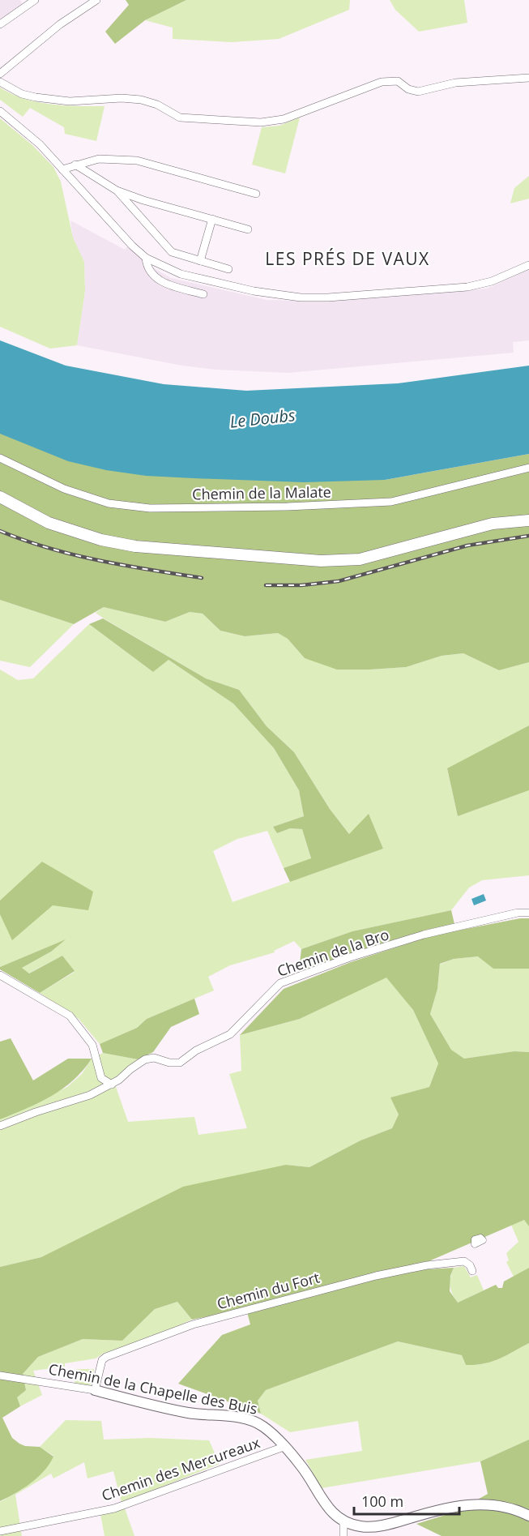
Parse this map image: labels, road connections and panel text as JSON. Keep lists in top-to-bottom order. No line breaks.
{"streets":{"street":["Chemin de la Malate","Chemin de la Bro","Chemin du Fort","Chemin de la Chapelle des Buis","Chemin des Mercureaux"]},"crossings":[["Chemin du Fort","Chemin de la Chapelle des Buis"],["Chemin de la Chapelle des Buis","Chemin des Mercureaux"]],"districts":["LES PRÉS DE VAUX"],"water":["Le Doubs"],"scale_bar":"100 m"}
